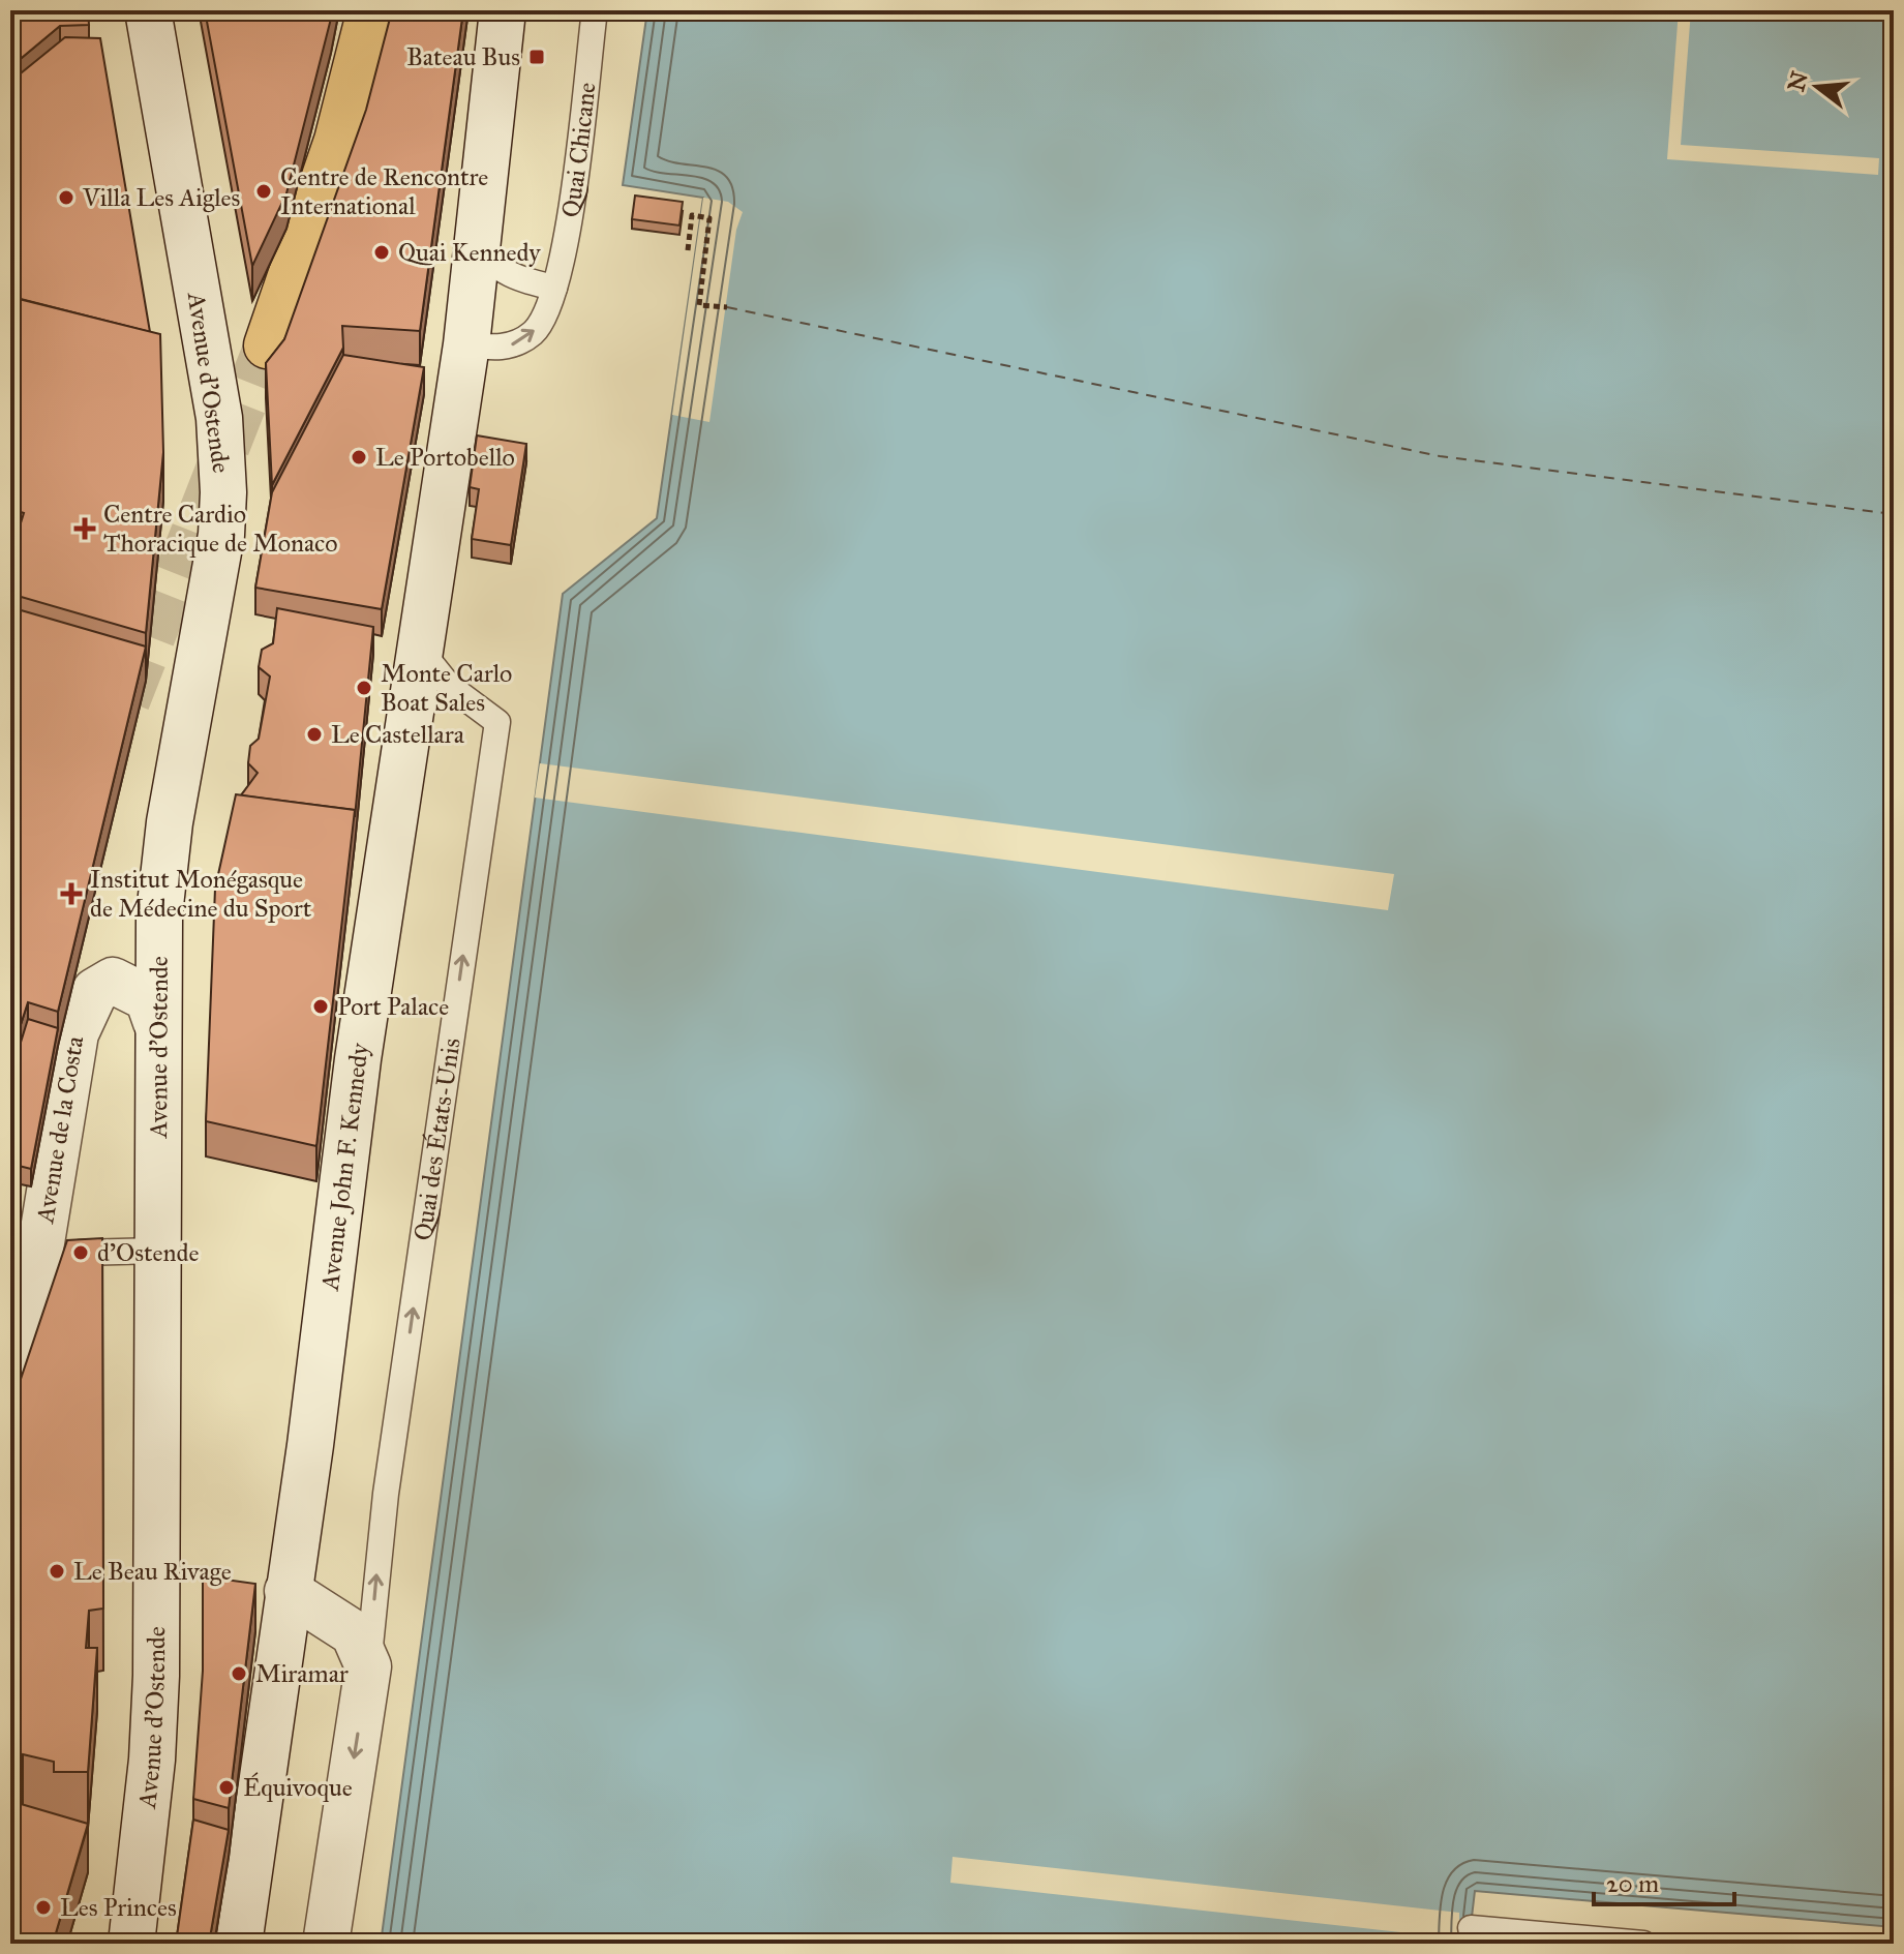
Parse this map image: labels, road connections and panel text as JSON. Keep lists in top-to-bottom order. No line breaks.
{"streets":{"main road":["Avenue d'Ostende","Avenue de la Costa","Avenue John F. Kennedy"],"lane":["Quai Chicane","Quai des États-Unis"]},"crossings":[["Quai Chicane","Avenue John F. Kennedy"],["Avenue d'Ostende","Avenue de la Costa"],["Quai des États-Unis","Avenue John F. Kennedy"]],"one_way":["Quai des États-Unis"],"places":{"transit":["Bateau Bus"],"other":["Centre de Rencontre International","Villa Les Aigles","Quai Kennedy","Le Portobello","Monte Carlo Boat Sales","Le Castellara","Port Palace","d'Ostende","Le Beau Rivage","Miramar","Équivoque","Les Princes"],"health":["Centre Cardio Thoracique de Monaco","Institut Monégasque de Médecine du Sport"]},"scale_bar":"20 m","north":"left"}
